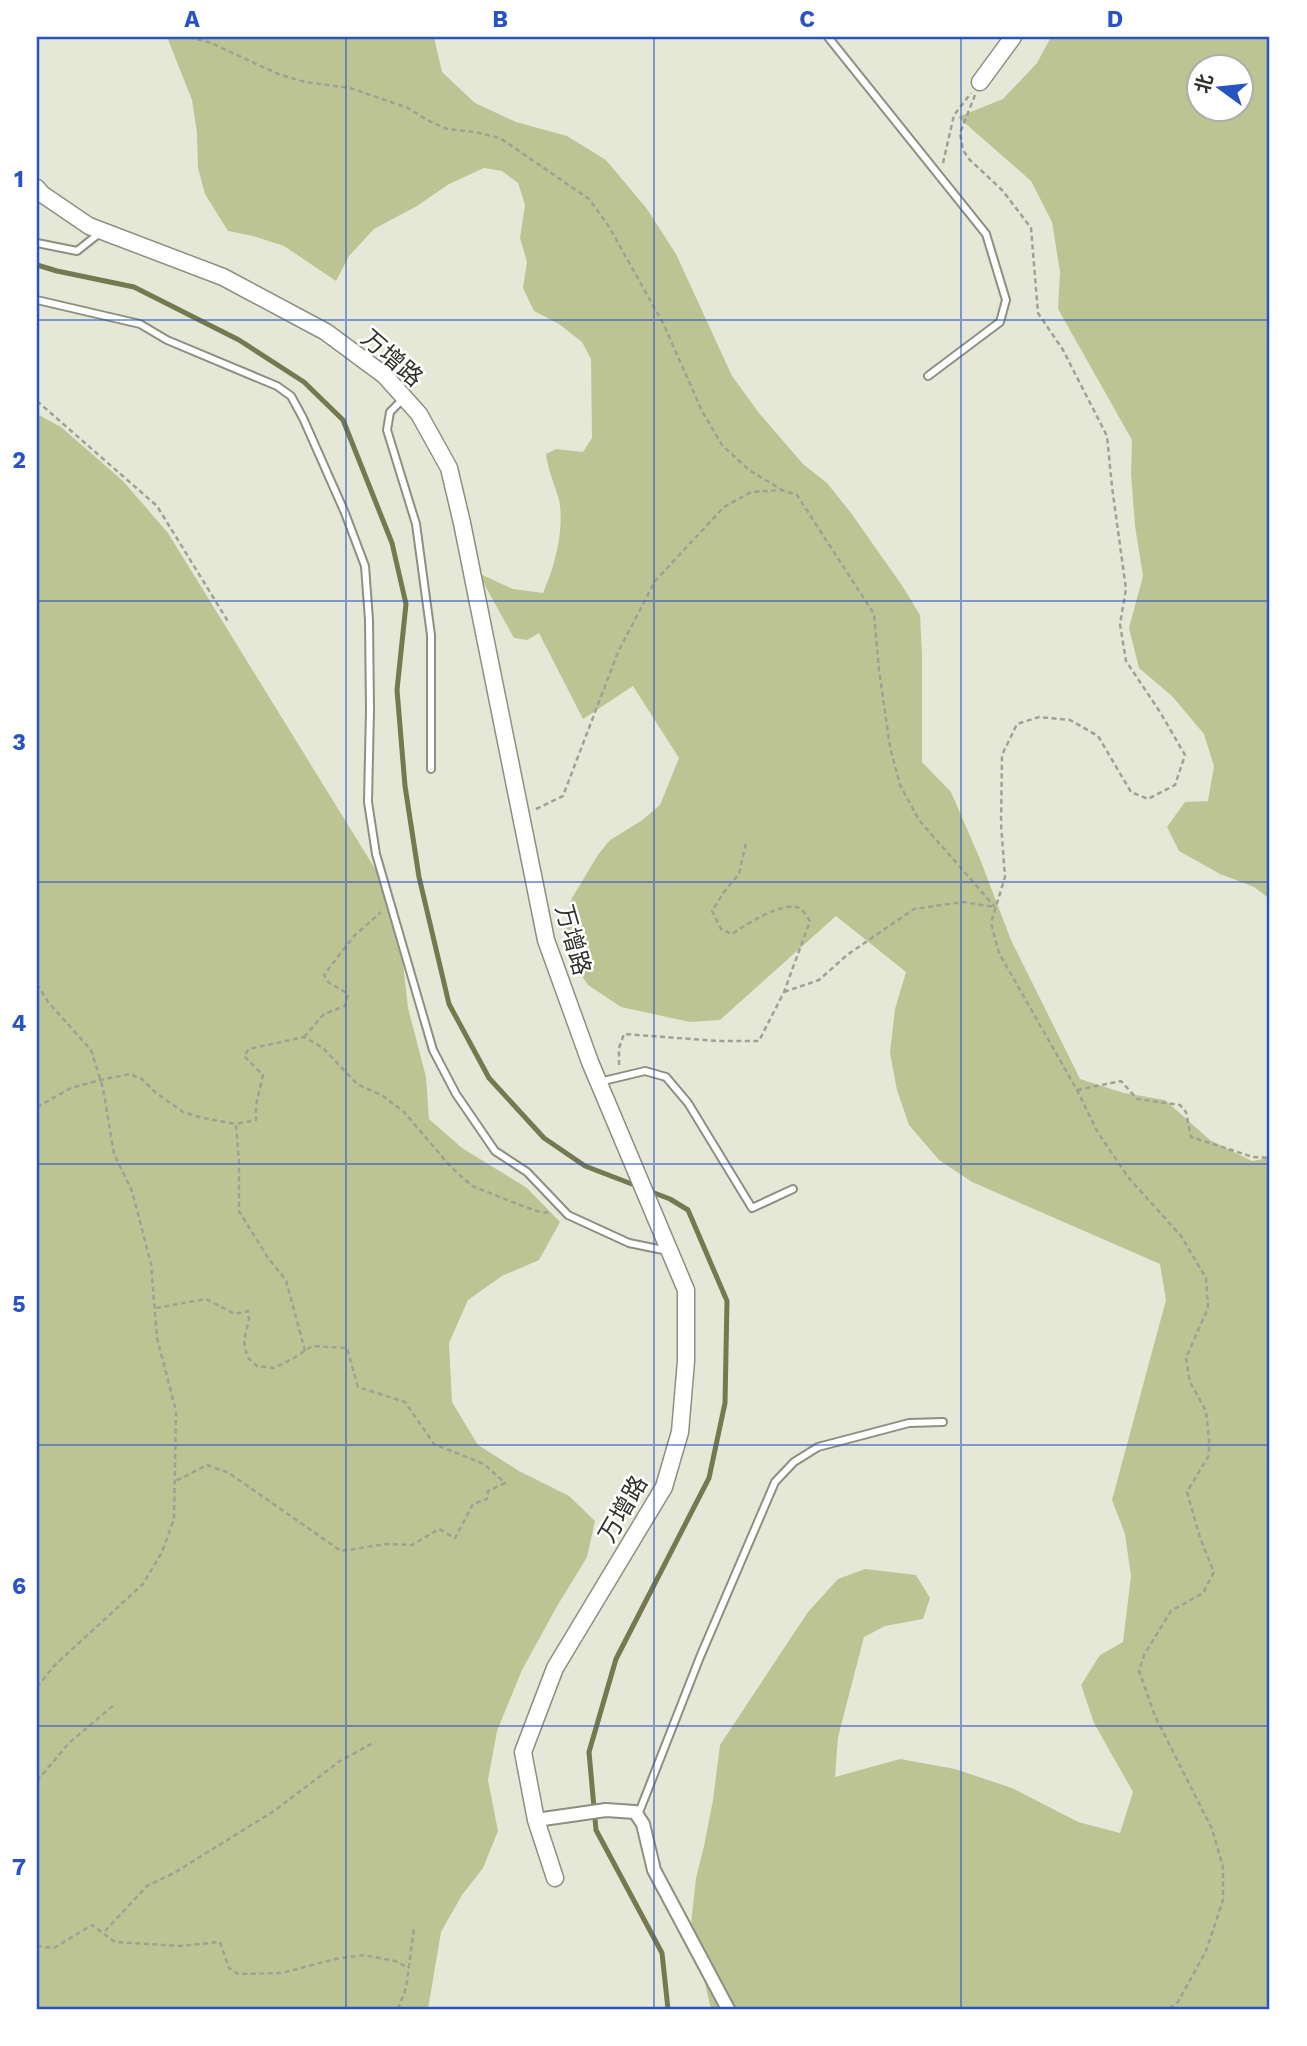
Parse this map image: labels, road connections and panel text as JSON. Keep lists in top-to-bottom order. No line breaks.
{"streets":{"street":["万增路"]},"north":"left","grid":{"columns":["A","B","C","D"],"rows":["1","2","3","4","5","6","7"]}}
